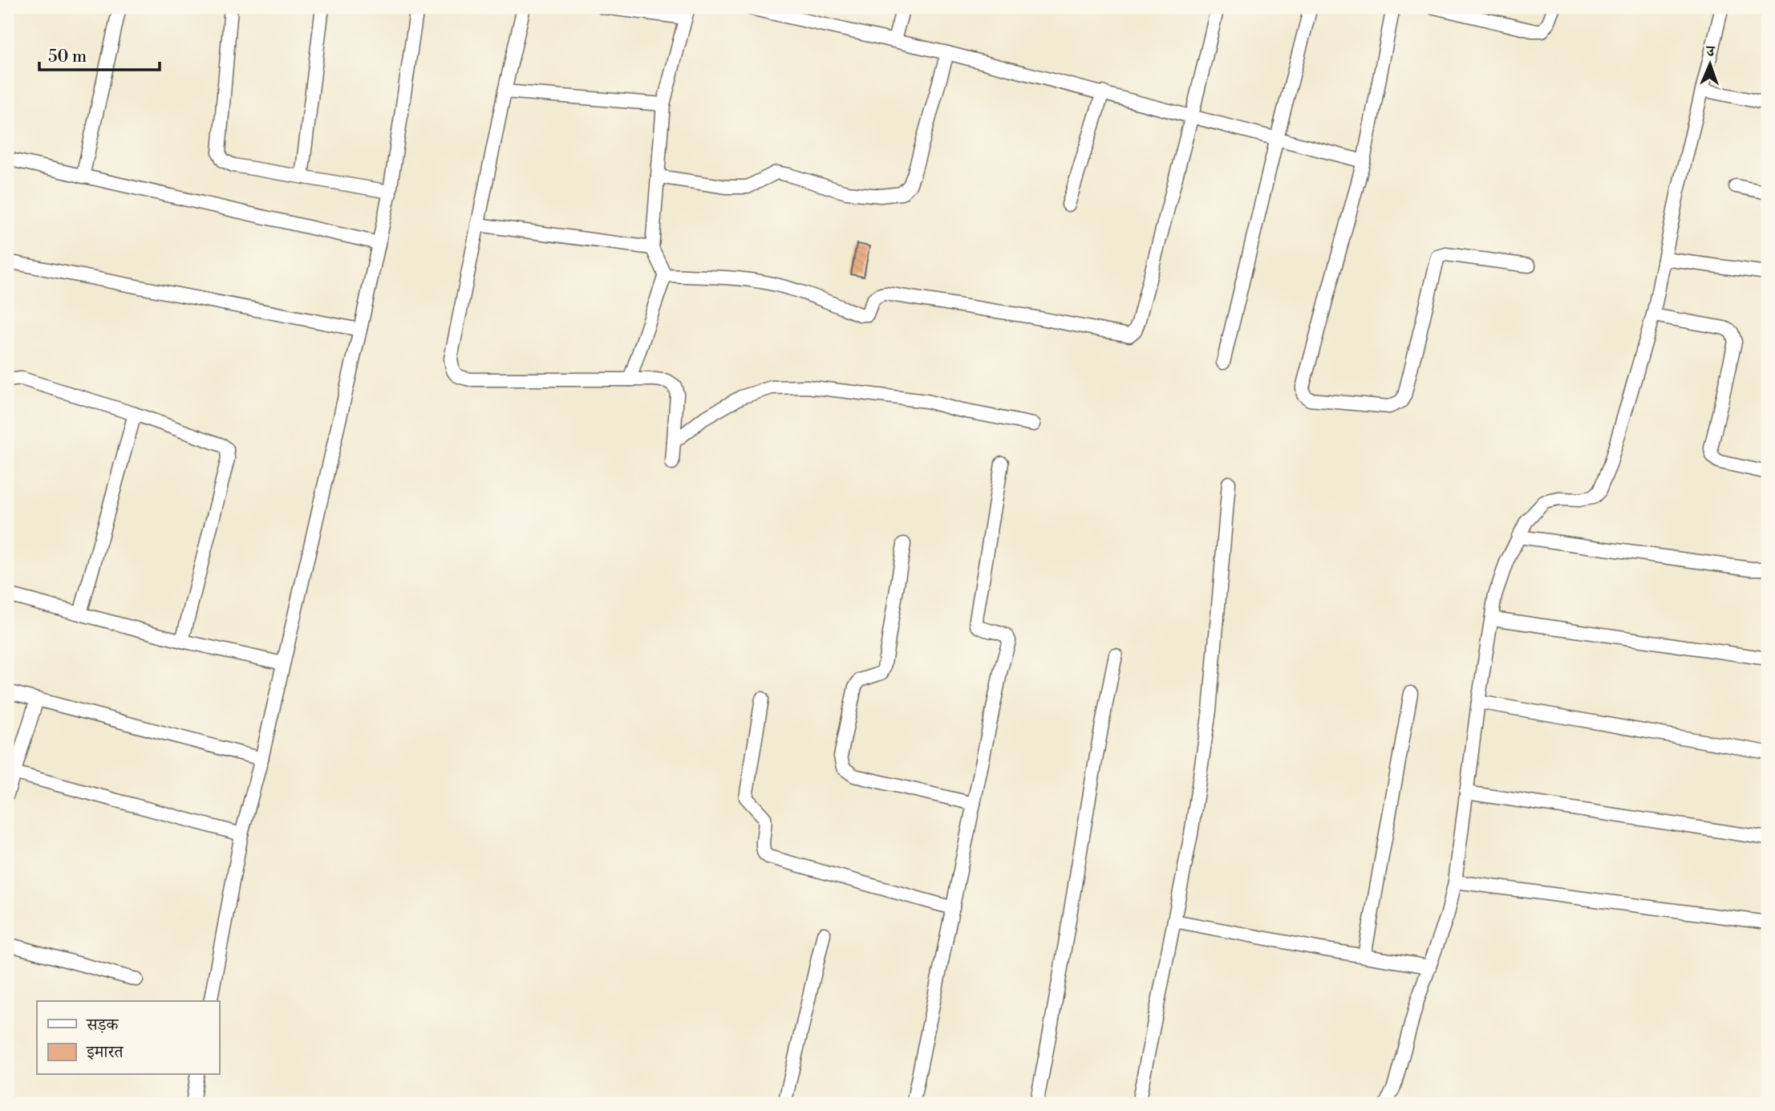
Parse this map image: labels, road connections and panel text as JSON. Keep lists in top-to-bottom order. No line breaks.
{"legend":["सड़क","इमारत"],"scale_bar":"50 m","north":"top"}
